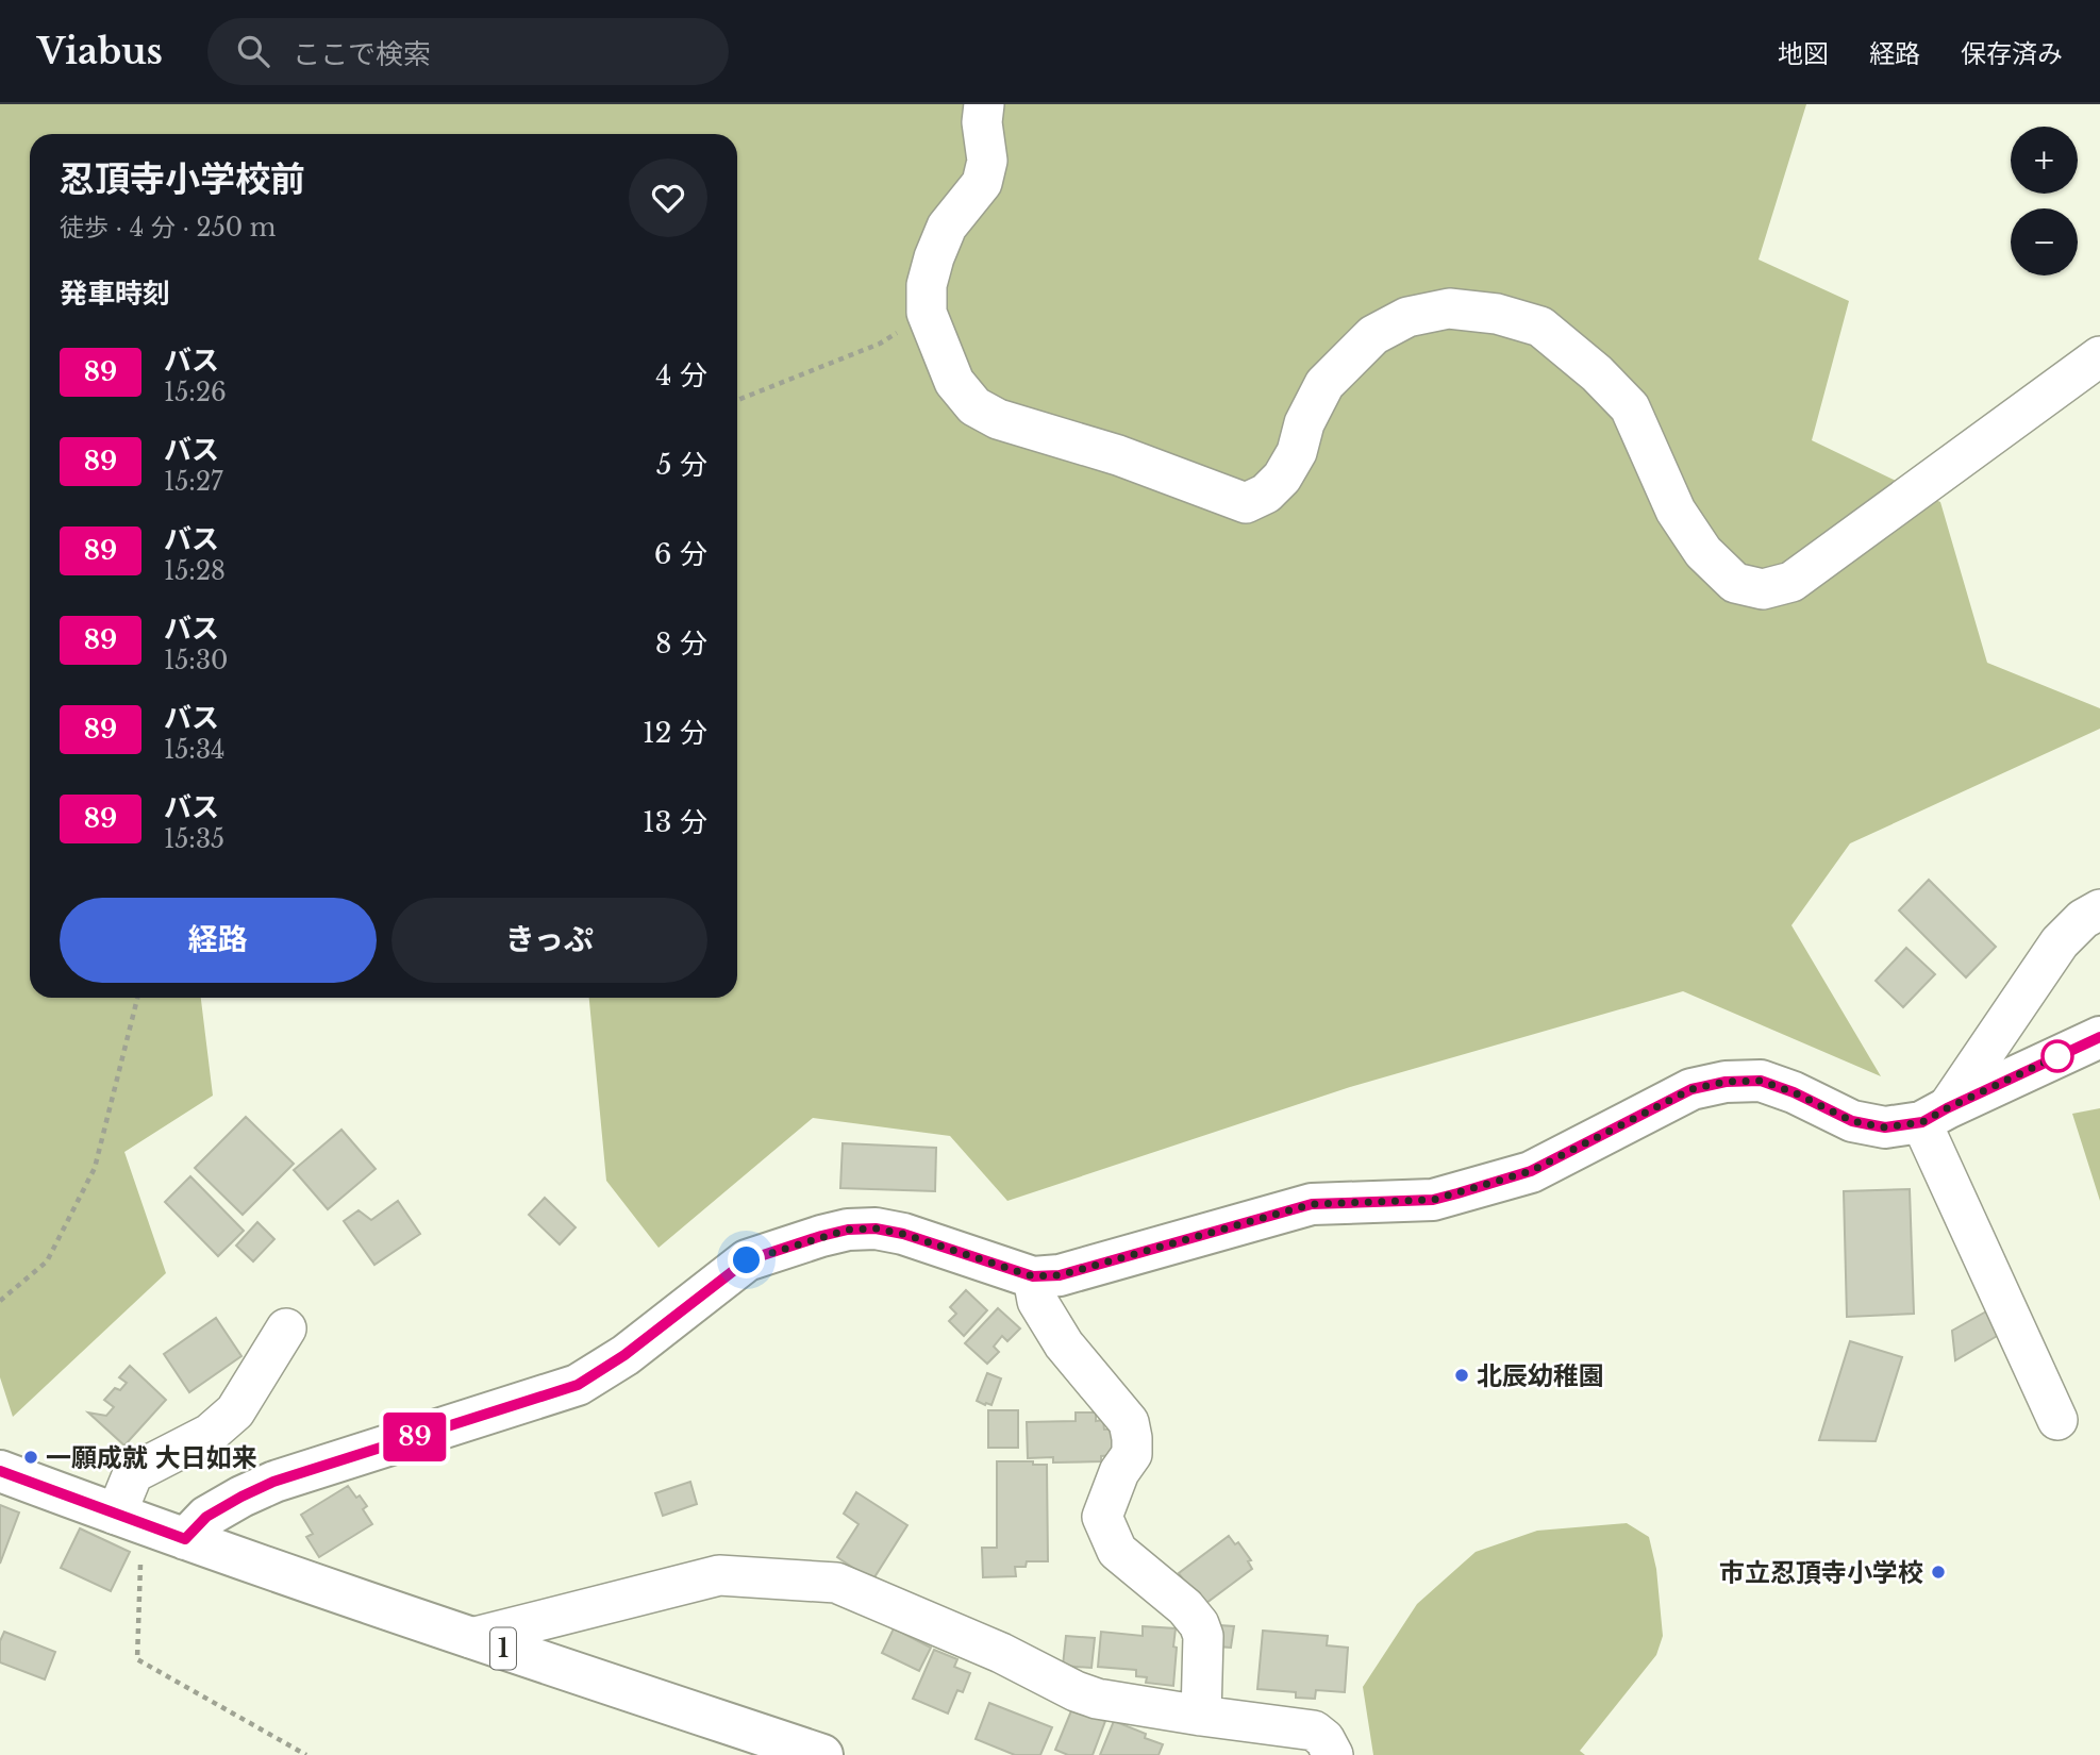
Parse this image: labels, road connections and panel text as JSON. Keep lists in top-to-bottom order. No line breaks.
{"streets":{"main road":["1"]},"places":["北辰幼稚園","一願成就 大日如来","市立忍頂寺小学校"],"lines":["bus line 89"],"page":{"header":"Viabus","search":"ここで検索","nav":["地図","経路","保存済み"],"on_map":"89","map_buttons":["+","−"],"heading":[["忍頂寺小学校前","徒歩 · 4 分 · 250 m"],"発車時刻"],"list":[{"mark":"89","name":"バス","note":"15:26","value":"4 分"},{"mark":"89","name":"バス","note":"15:27","value":"5 分"},{"mark":"89","name":"バス","note":"15:28","value":"6 分"},{"mark":"89","name":"バス","note":"15:30","value":"8 分"},{"mark":"89","name":"バス","note":"15:34","value":"12 分"},{"mark":"89","name":"バス","note":"15:35","value":"13 分"}],"buttons":["経路","きっぷ"]}}
